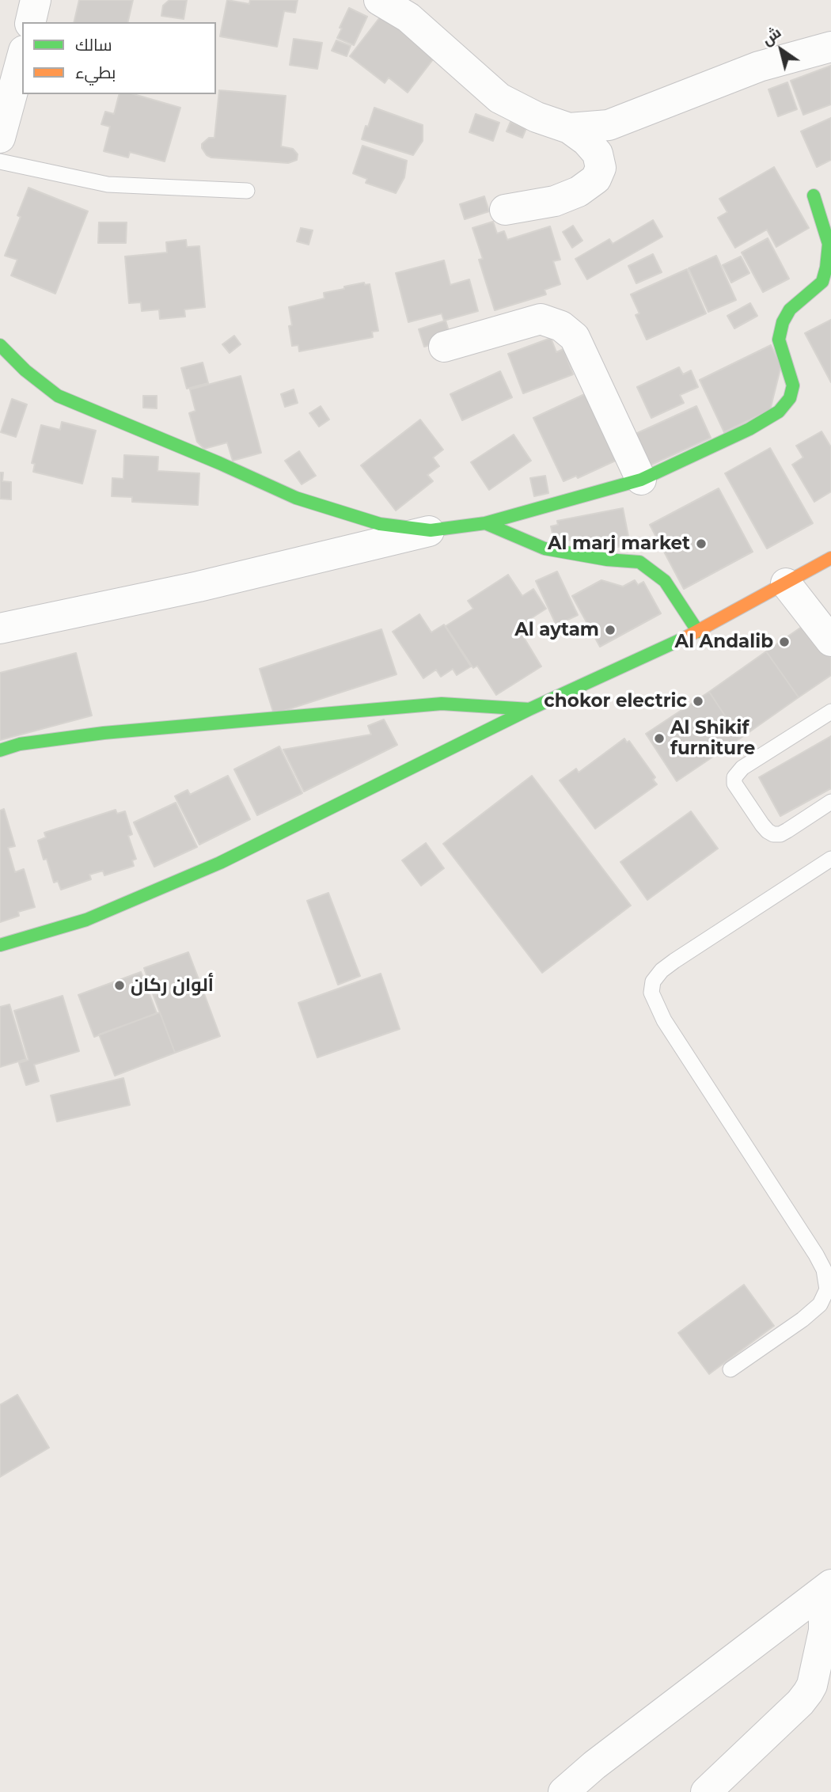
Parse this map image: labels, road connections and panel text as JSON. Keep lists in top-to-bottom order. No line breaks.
{"places":["Al marj market","Al aytam","Al Andalib","chokor electric","Al Shikif furniture","ألوان ركان"],"legend":["سالك","بطيء"],"north":"top left"}
